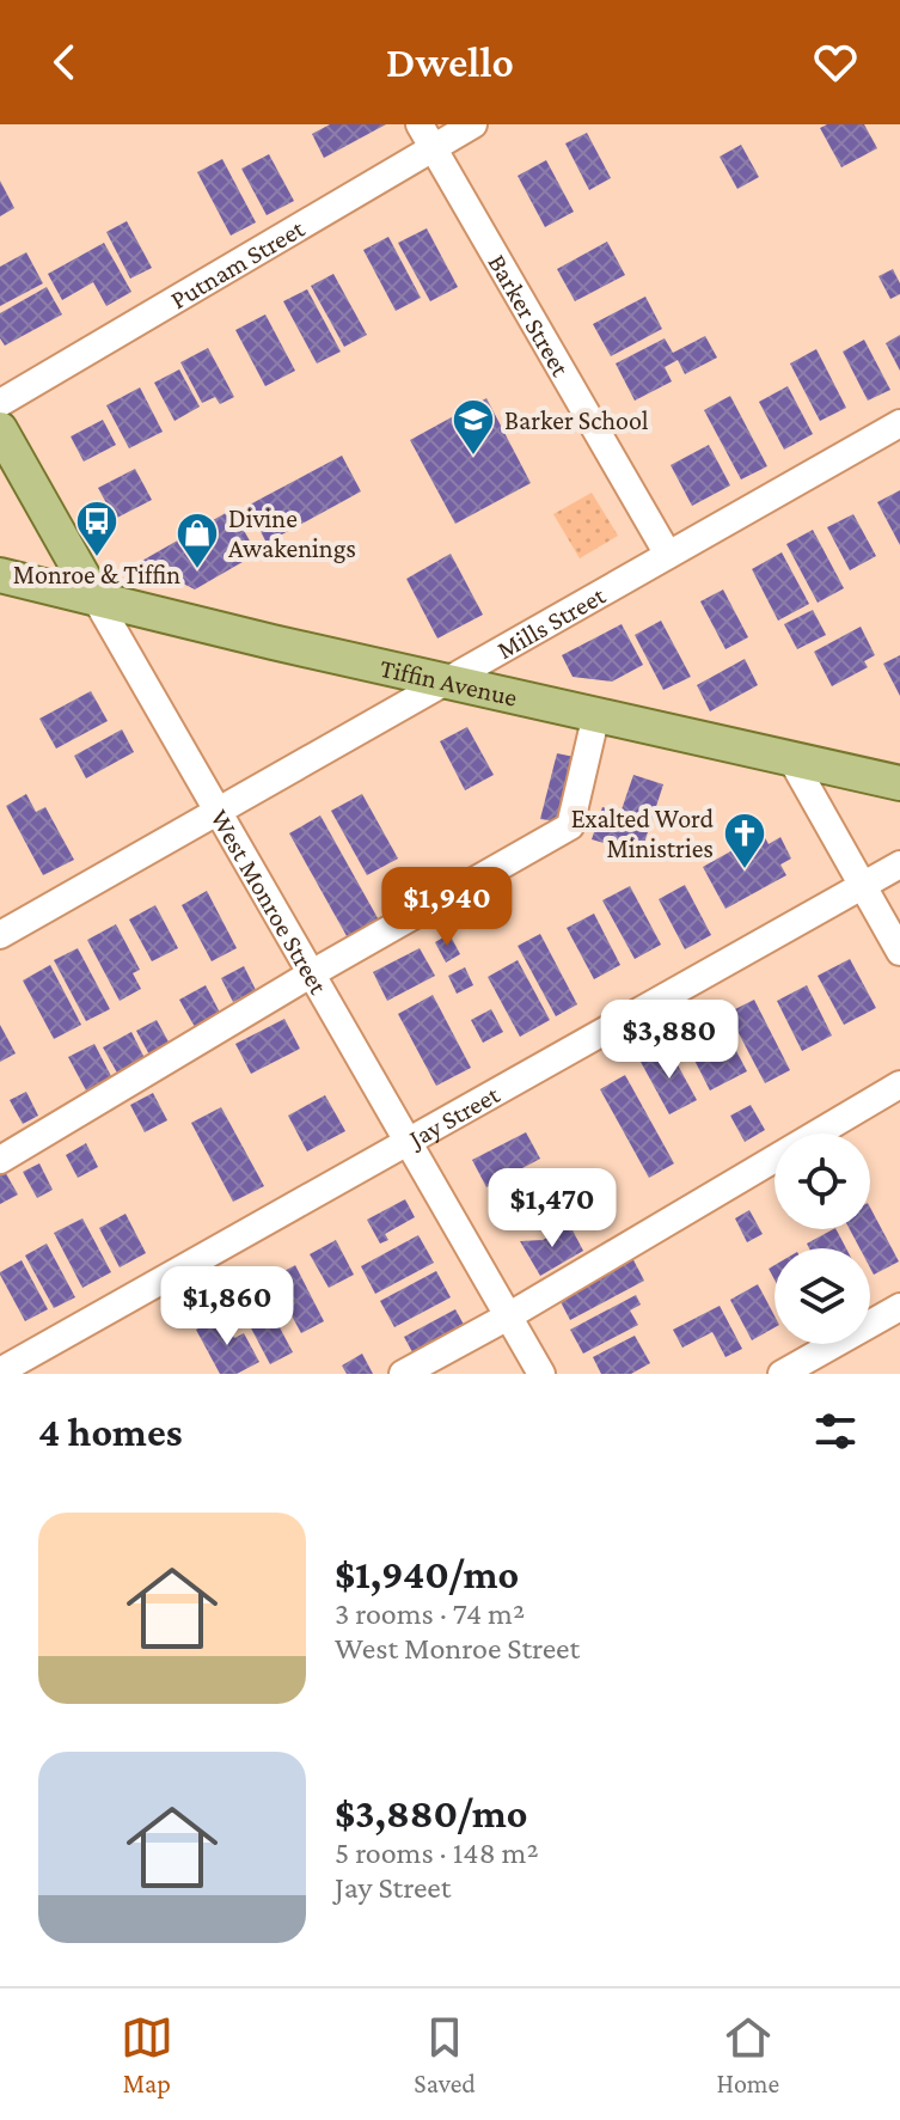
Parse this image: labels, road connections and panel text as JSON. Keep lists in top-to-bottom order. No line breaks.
{"streets":{"main road":["Tiffin Avenue","West Monroe Street"],"street":["Putnam Street","Barker Street","Mills Street","Jay Street"]},"crossings":[["Putnam Street","Barker Street"],["Barker Street","Mills Street"],["Mills Street","Tiffin Avenue"],["Mills Street","West Monroe Street"],["Tiffin Avenue","West Monroe Street"],["West Monroe Street","Jay Street"]],"places":{"school or university":["Barker School"],"bus stop":["Monroe & Tiffin"],"shop":["Divine Awakenings"],"church":["Exalted Word Ministries"]},"page":{"header":"Dwello","price":["$1,940","$3,880","$1,470","$1,860"],"heading":"4 homes","list":[{"name":"$1,940/mo","note":"3 rooms · 74 m² · West Monroe Street"},{"name":"$3,880/mo","note":"5 rooms · 148 m² · Jay Street"}],"tabs":["Map","Saved","Home"]}}
